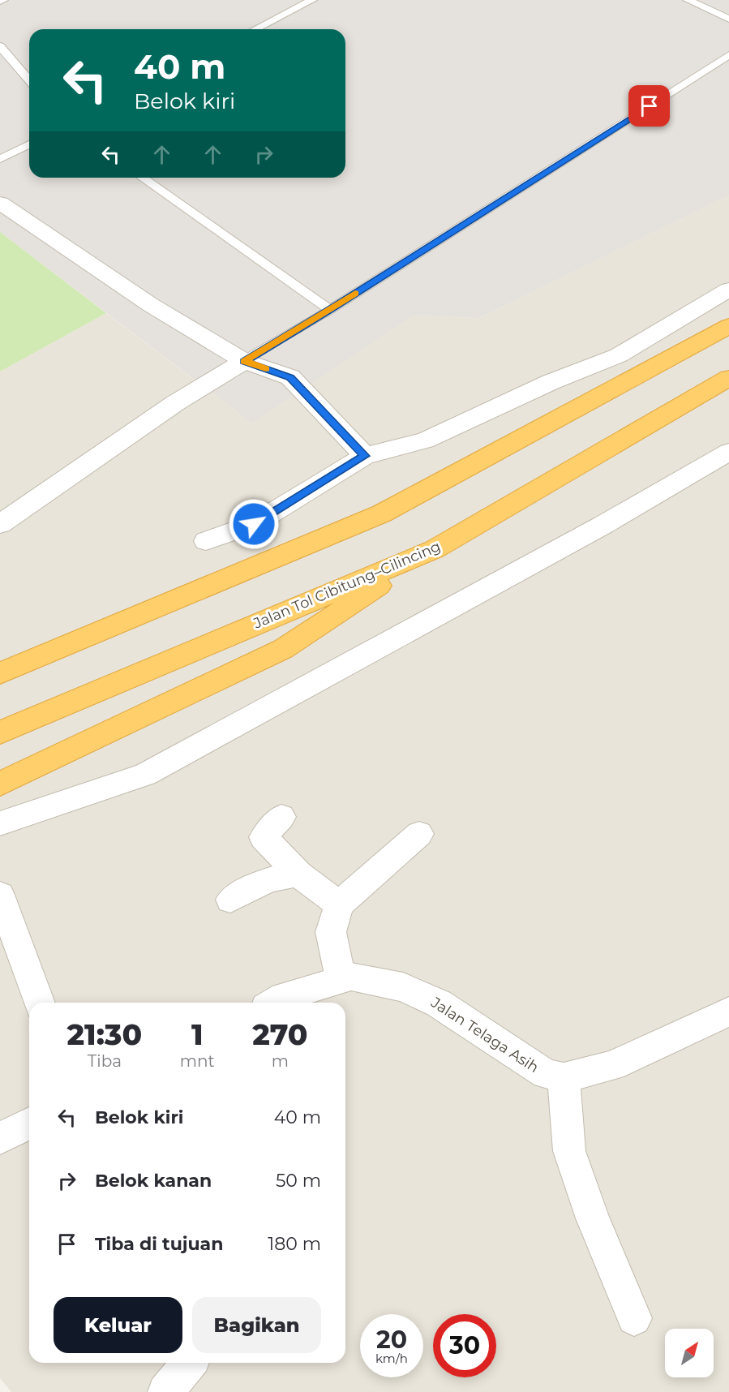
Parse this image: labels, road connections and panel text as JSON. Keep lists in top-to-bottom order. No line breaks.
{"streets":{"highway":["Jalan Tol Cibitung–Cilincing"],"street":["Jalan Telaga Asih"]},"north":"top right","page":{"turn":["40 m","Belok kiri"],"eta":["21:30","Tiba","1","mnt","270","m"],"list":[{"name":"Belok kiri","value":"40 m"},{"name":"Belok kanan","value":"50 m"},{"name":"Tiba di tujuan","value":"180 m"}],"buttons":["Keluar","Bagikan"],"speed":"20 km/h","limit":"30"}}
